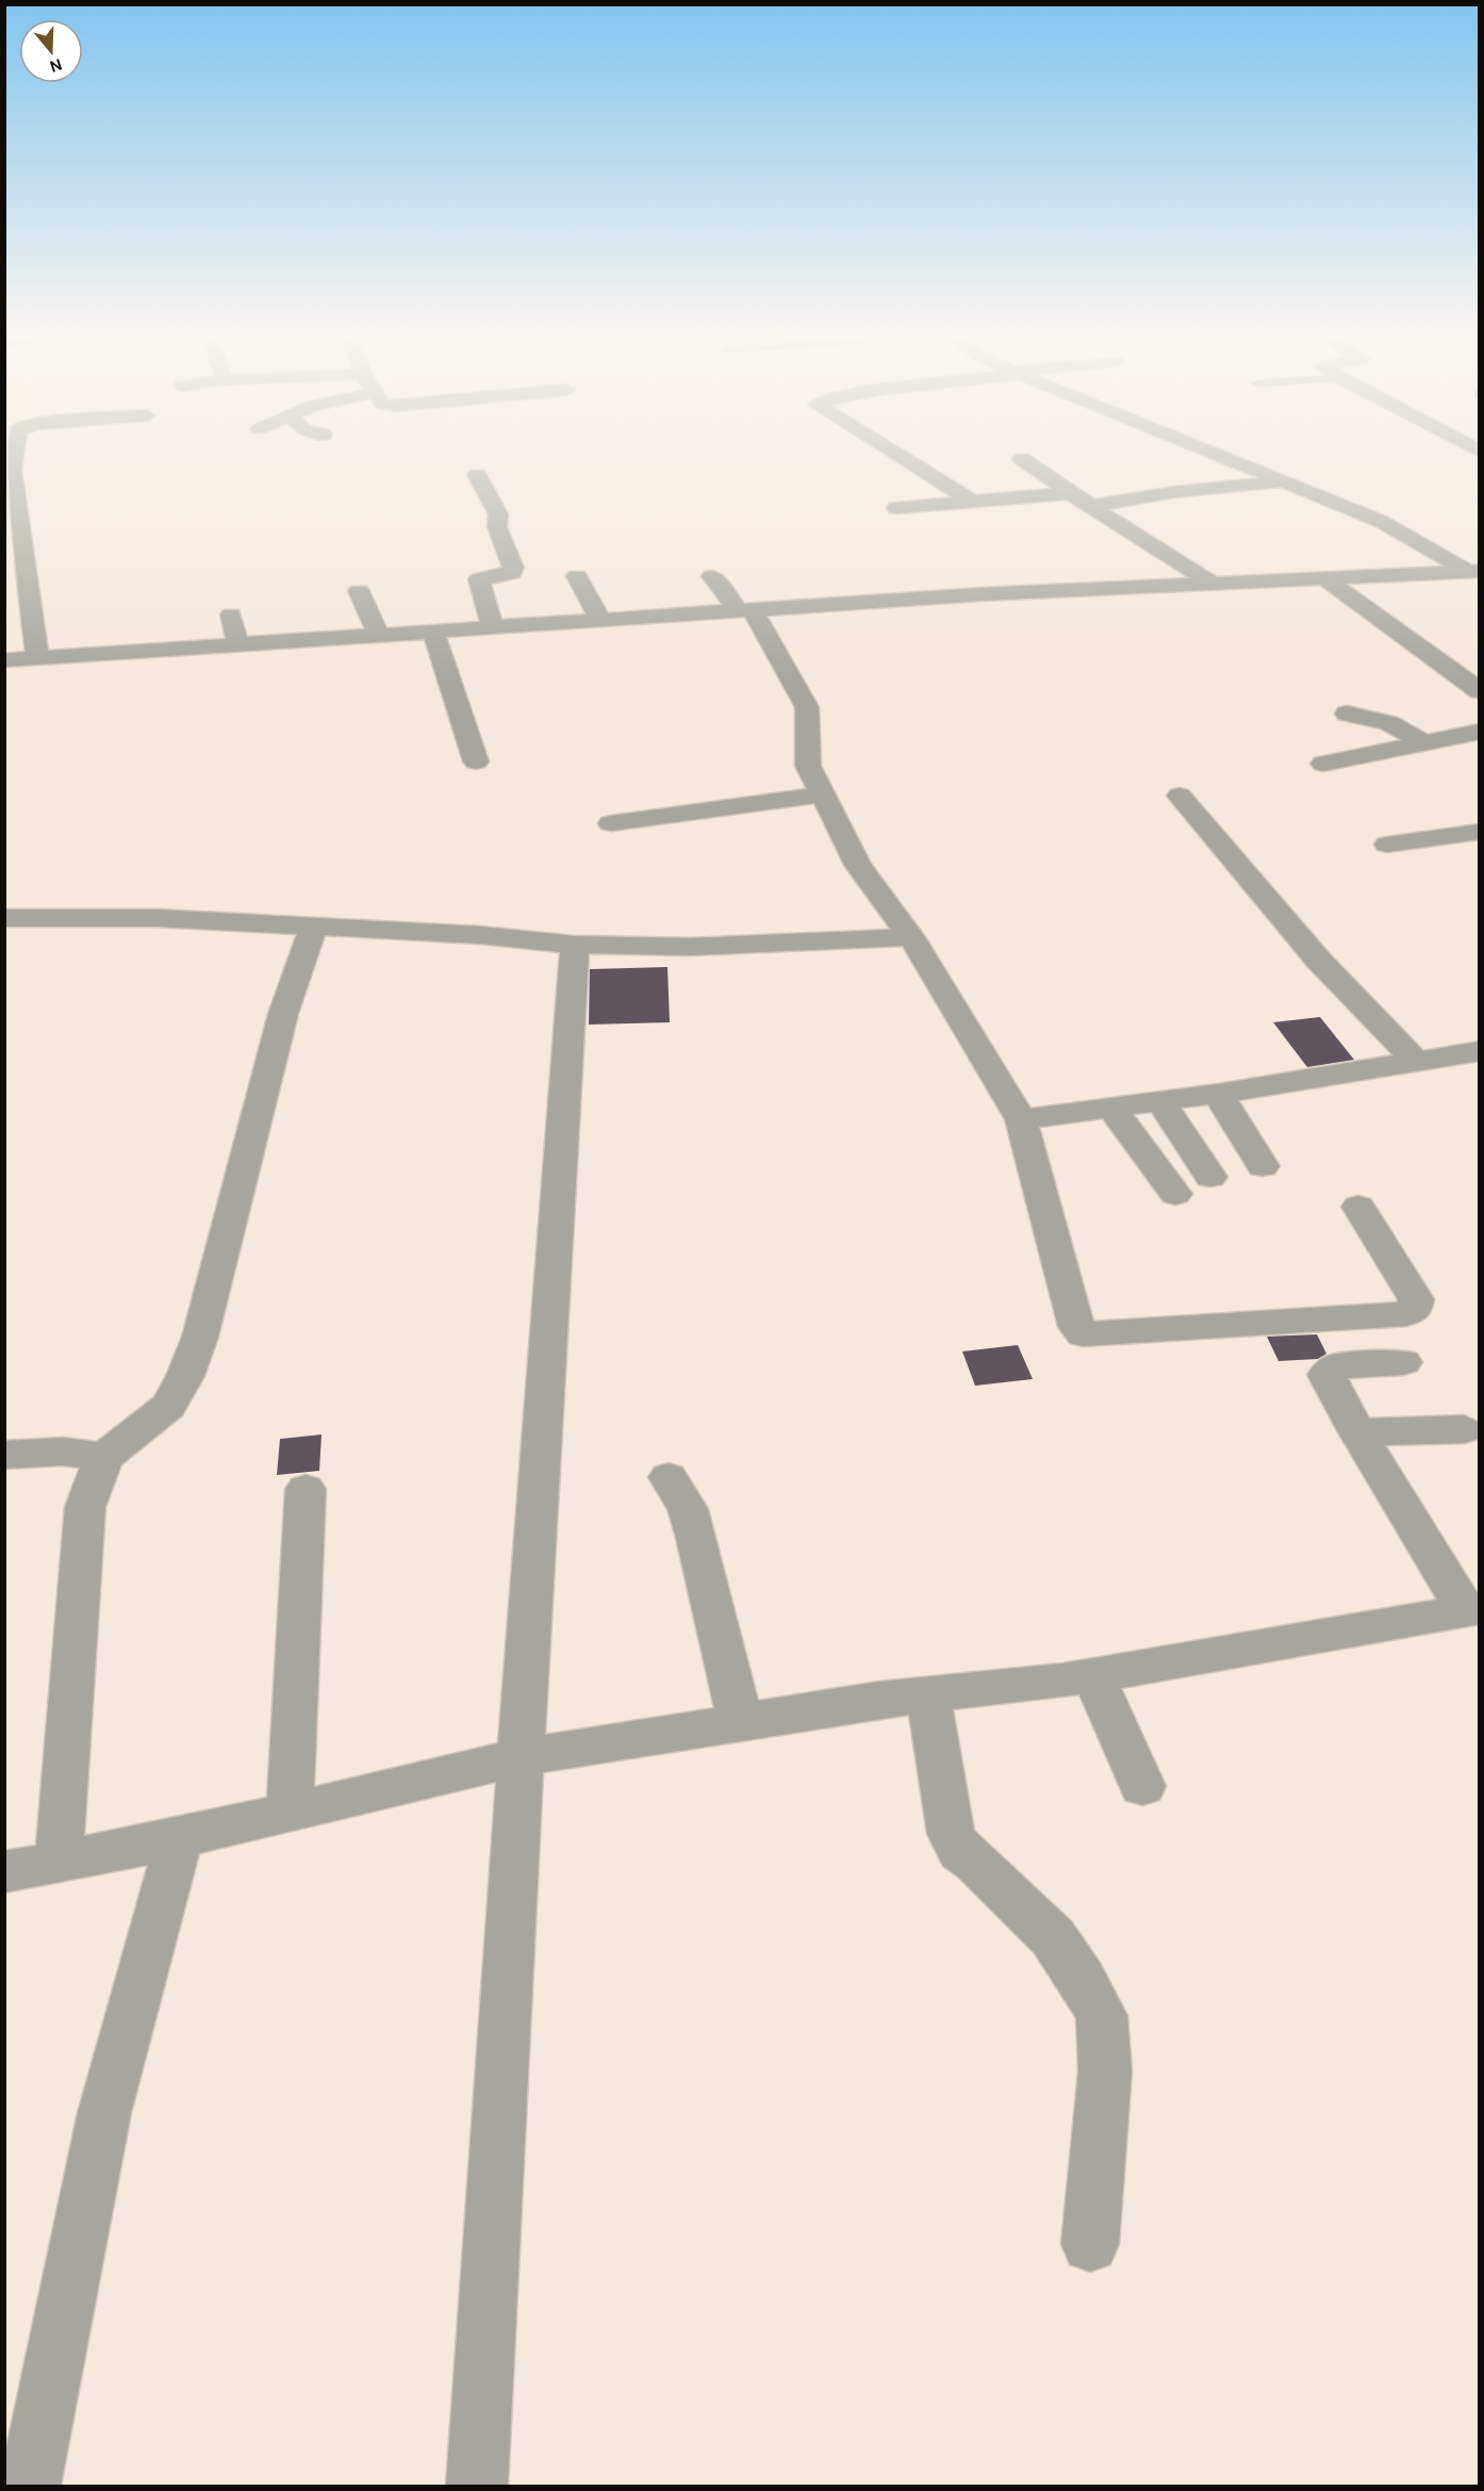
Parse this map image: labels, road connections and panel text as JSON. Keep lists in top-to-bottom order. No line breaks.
{"north":"bottom"}
